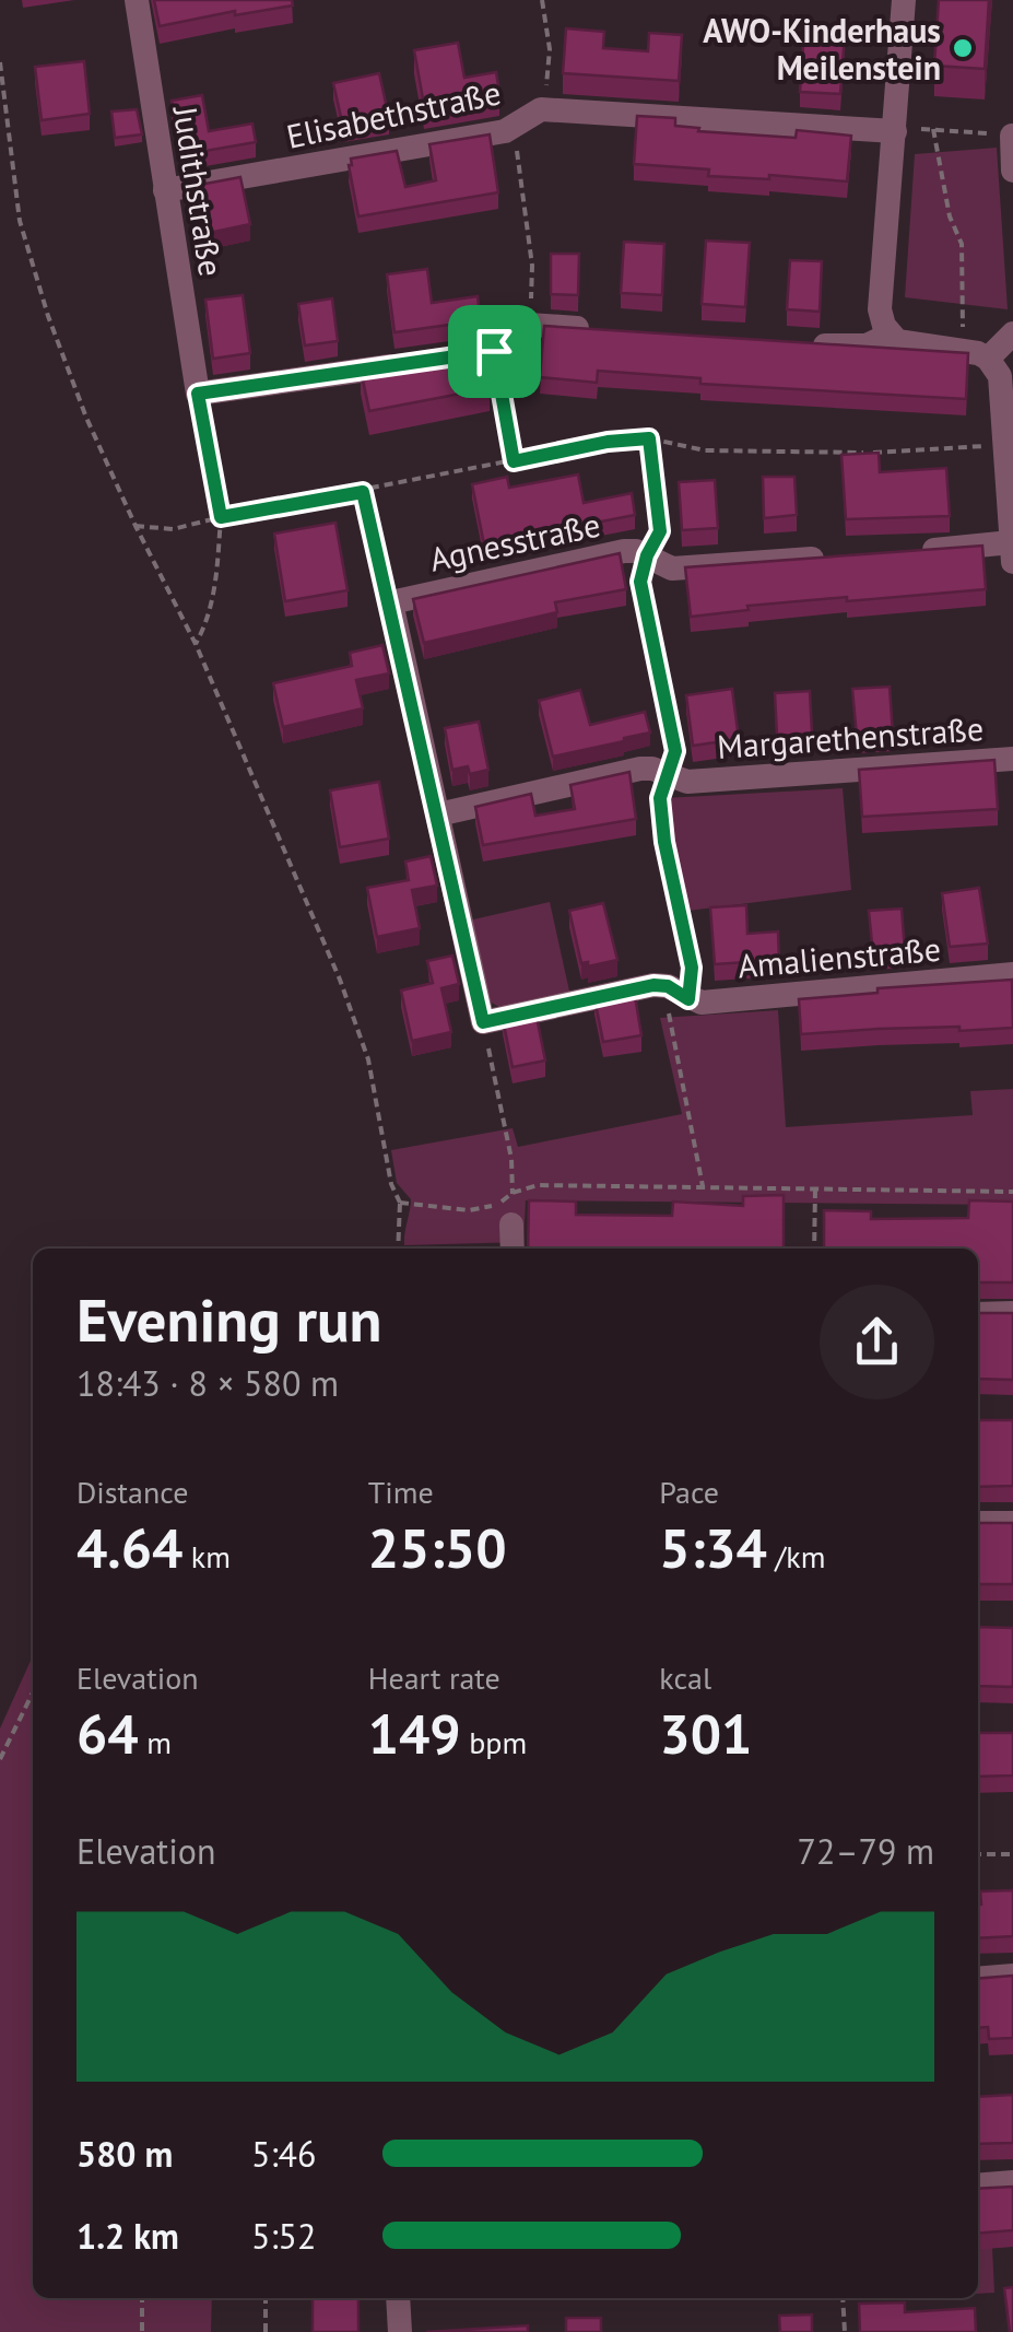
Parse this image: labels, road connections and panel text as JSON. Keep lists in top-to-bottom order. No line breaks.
{"streets":{"street":["Elisabethstraße","Judithstraße","Agnesstraße","Margarethenstraße","Amalienstraße"]},"crossings":[["Elisabethstraße","Judithstraße"]],"places":["AWO-Kinderhaus Meilenstein"],"page":{"heading":["Evening run","18:43 · 8 × 580 m"],"stats":[["Distance","4.64 km"],["Time","25:50"],["Pace","5:34 /km"],["Elevation","64 m"],["Heart rate","149 bpm"],["kcal","301"]],"chart":["Elevation","72–79 m"],"list":[{"name":"580 m","note":"5:46"},{"name":"1.2 km","note":"5:52"}]}}
